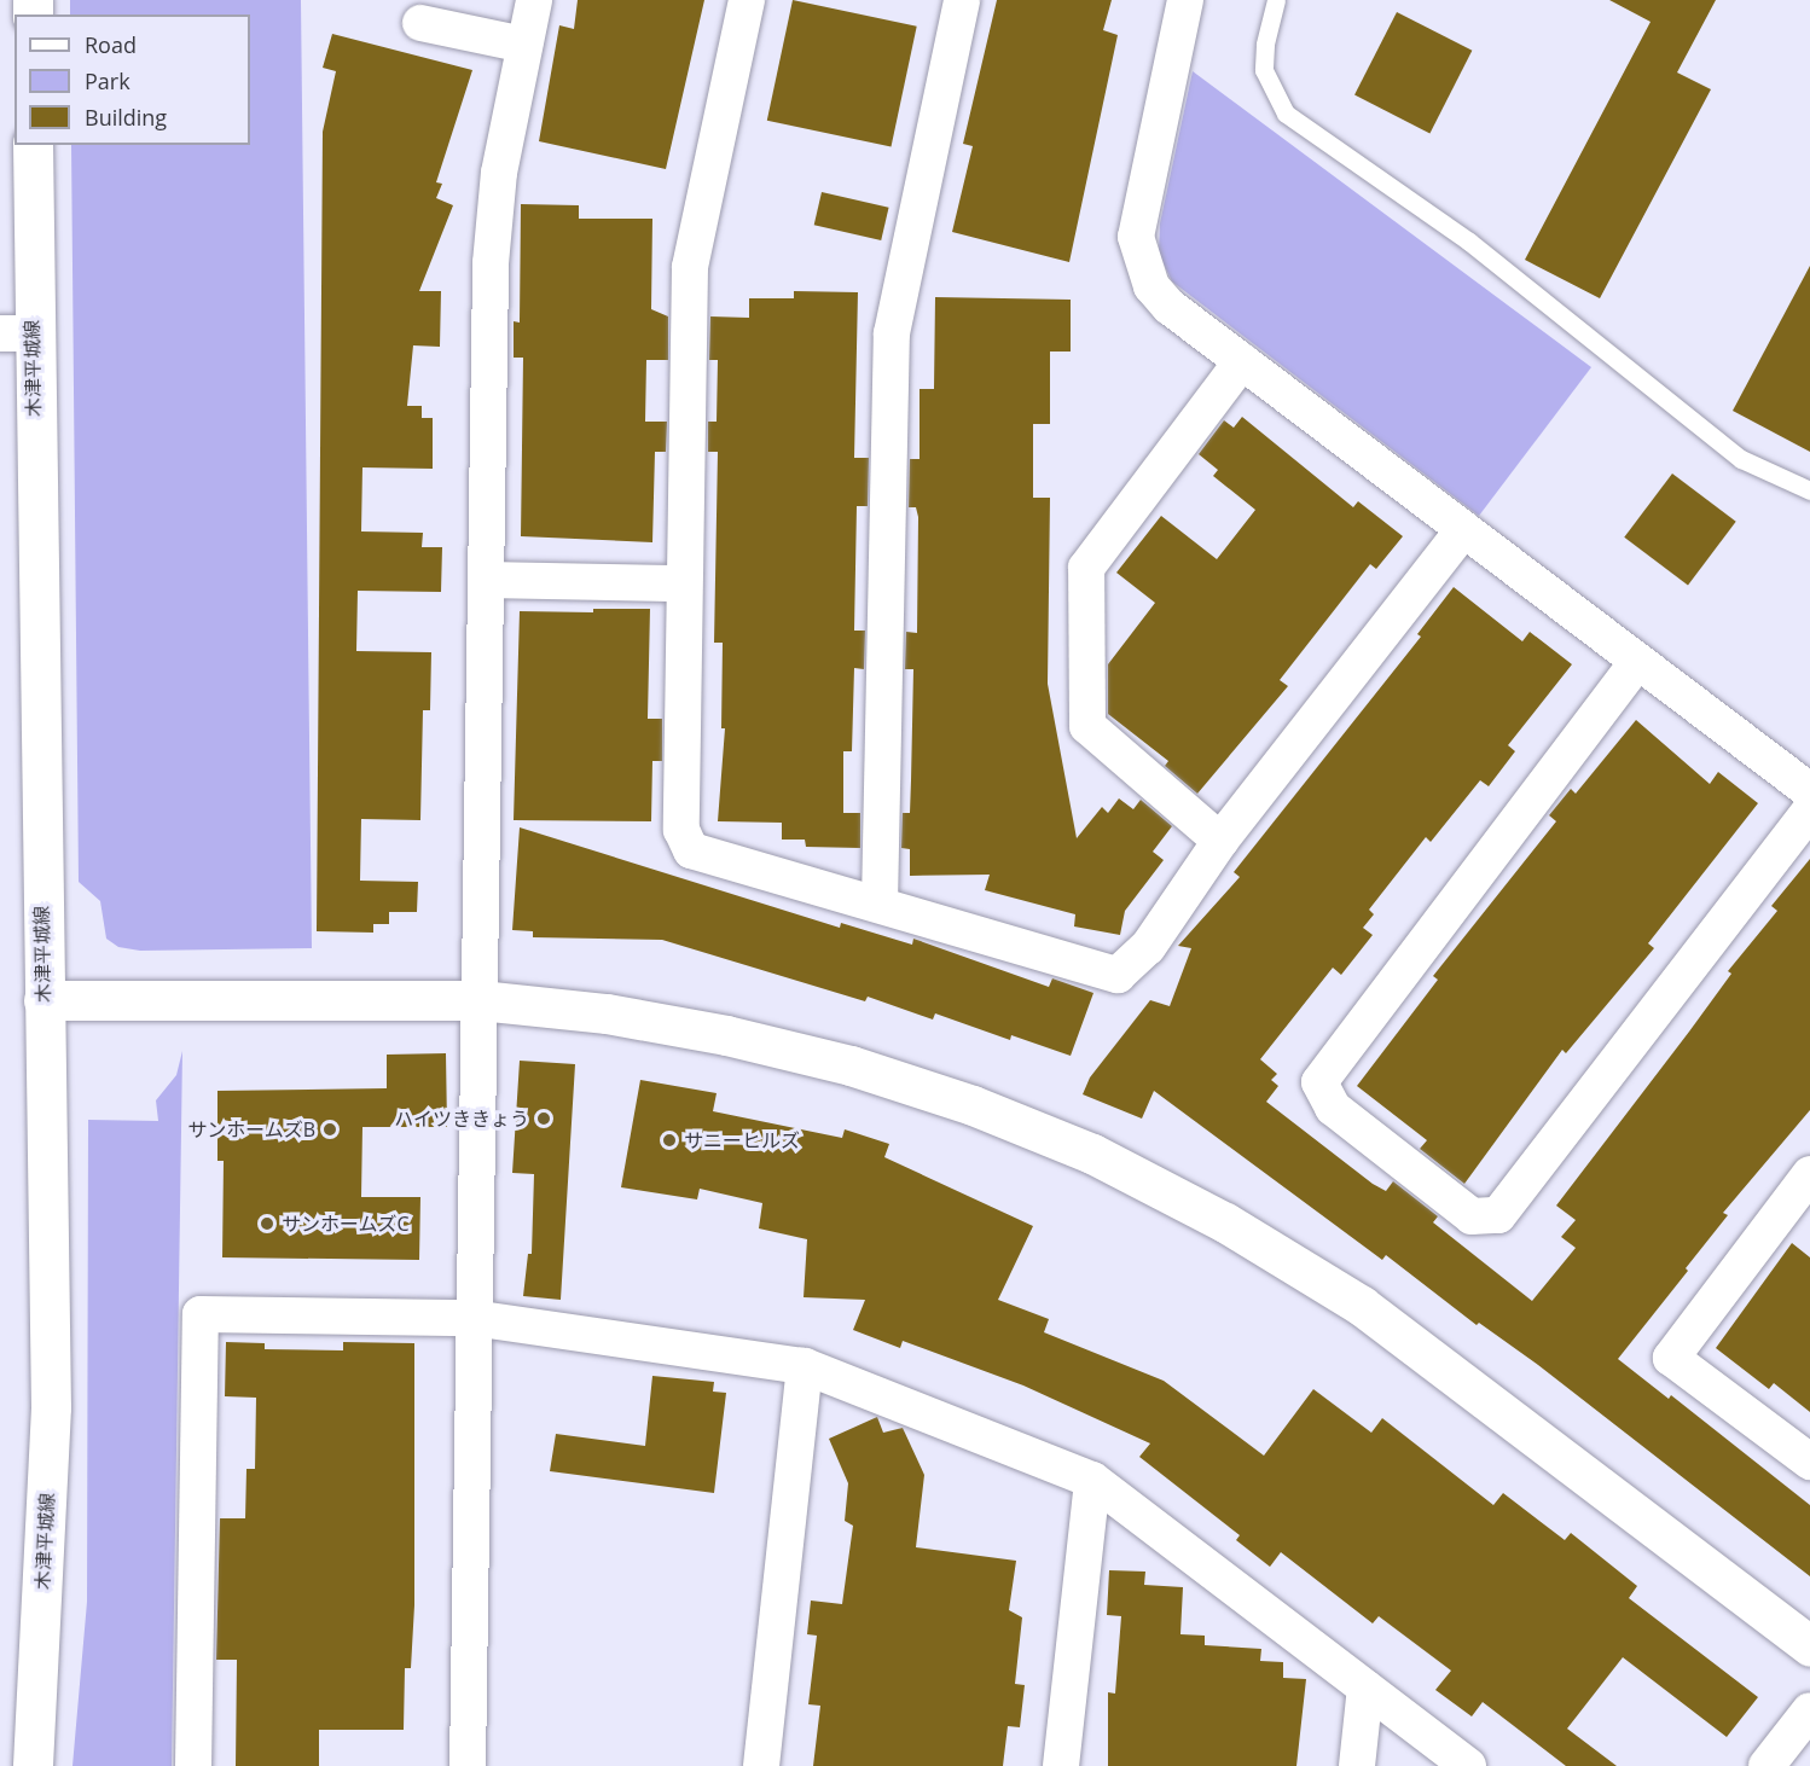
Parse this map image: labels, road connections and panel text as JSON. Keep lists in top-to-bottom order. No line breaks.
{"streets":{"street":["木津平城線"]},"places":["ハイツききょう","サンホームズB","サニーヒルズ","サンホームズC"],"legend":["Road","Park","Building"]}
